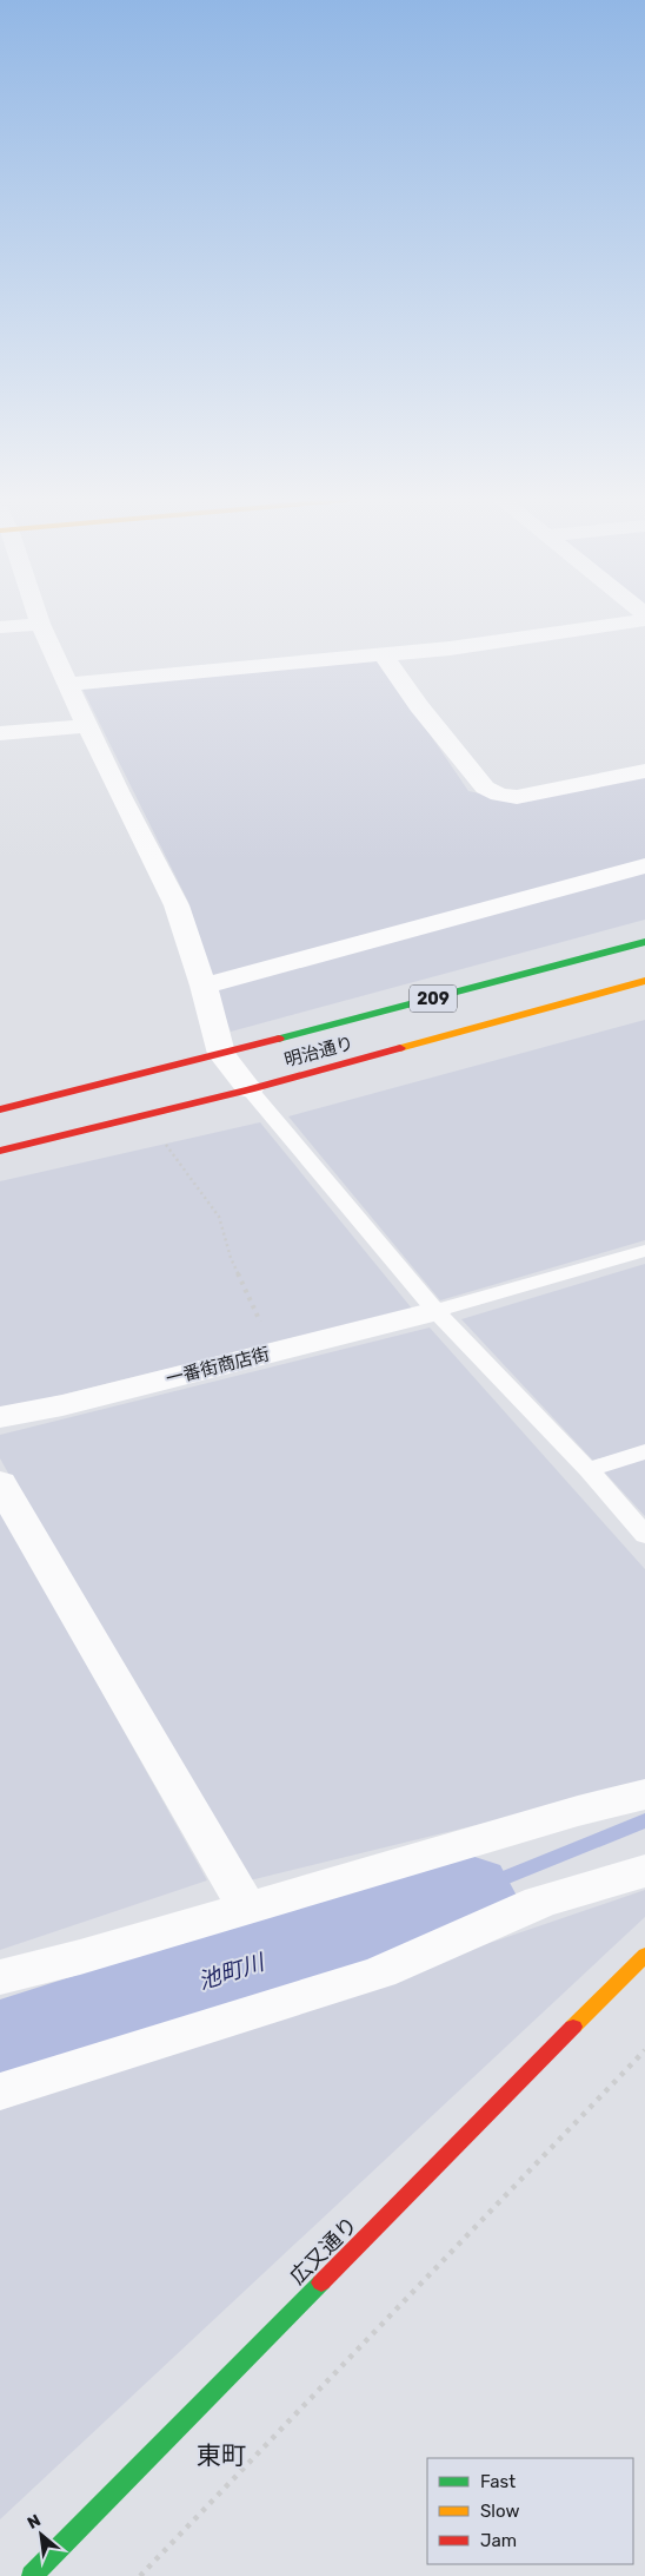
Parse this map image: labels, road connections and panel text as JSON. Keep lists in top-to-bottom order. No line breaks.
{"streets":{"main road":["209","明治通り","広又通り"],"street":["一番街商店街"]},"districts":["東町"],"water":["池町川"],"legend":["Fast","Slow","Jam"],"north":"top left"}
